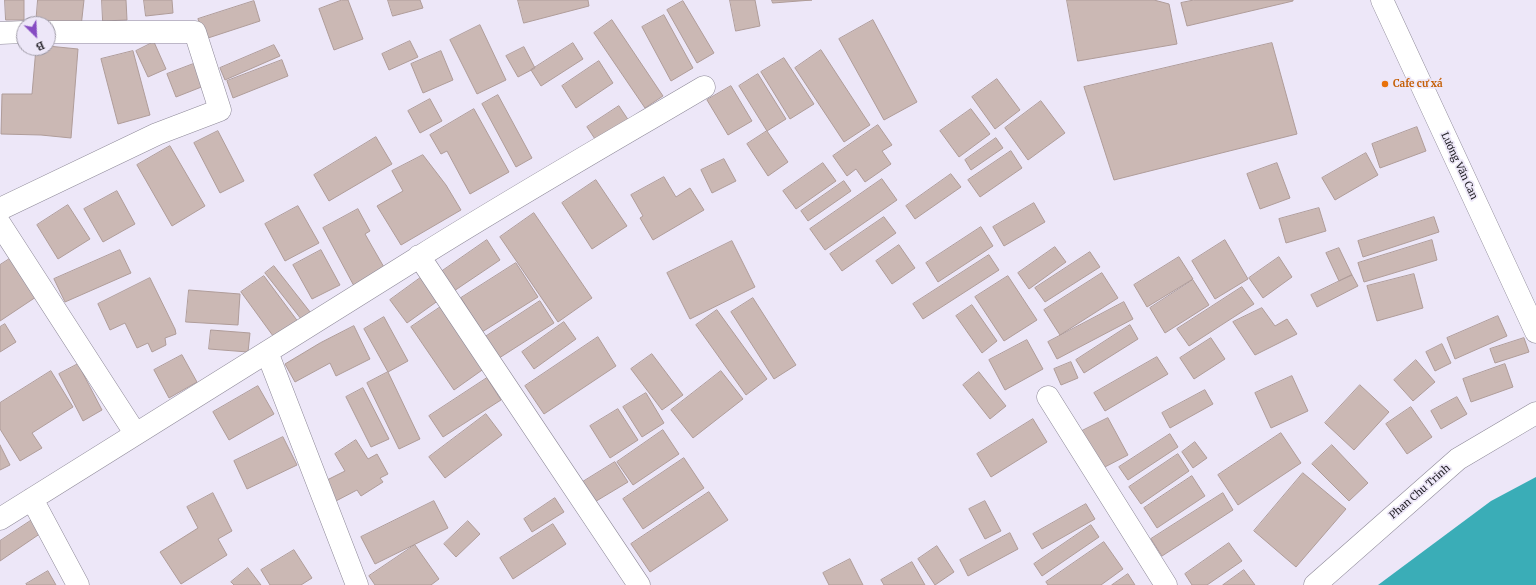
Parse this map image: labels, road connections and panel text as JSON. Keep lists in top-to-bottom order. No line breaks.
{"streets":{"street":["Lương Văn Can","Phan Chu Trinh"]},"places":["Cafe cư xá"],"north":"bottom right"}
